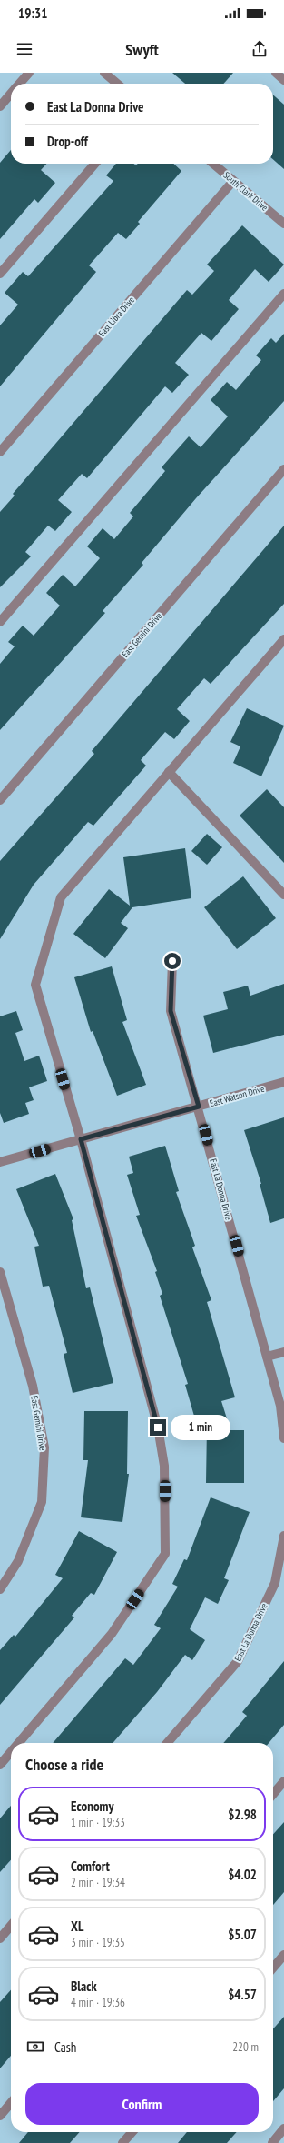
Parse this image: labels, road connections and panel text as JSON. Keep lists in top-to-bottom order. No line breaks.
{"streets":{"street":["South Clark Drive","East Libra Drive","East Gemini Drive","East Watson Drive","East La Donna Drive"]},"crossings":[["South Clark Drive","East Libra Drive"],["East Watson Drive","East La Donna Drive"]],"page":{"status":"19:31","header":"Swyft","banner":["East La Donna Drive","Drop-off"],"bubble":"1 min","heading":"Choose a ride","list":[{"name":"Economy","note":"1 min · 19:33","value":"$2.98"},{"name":"Comfort","note":"2 min · 19:34","value":"$4.02"},{"name":"XL","note":"3 min · 19:35","value":"$5.07"},{"name":"Black","note":"4 min · 19:36","value":"$4.57"}],"pay":["Cash","220 m"],"buttons":"Confirm"}}
